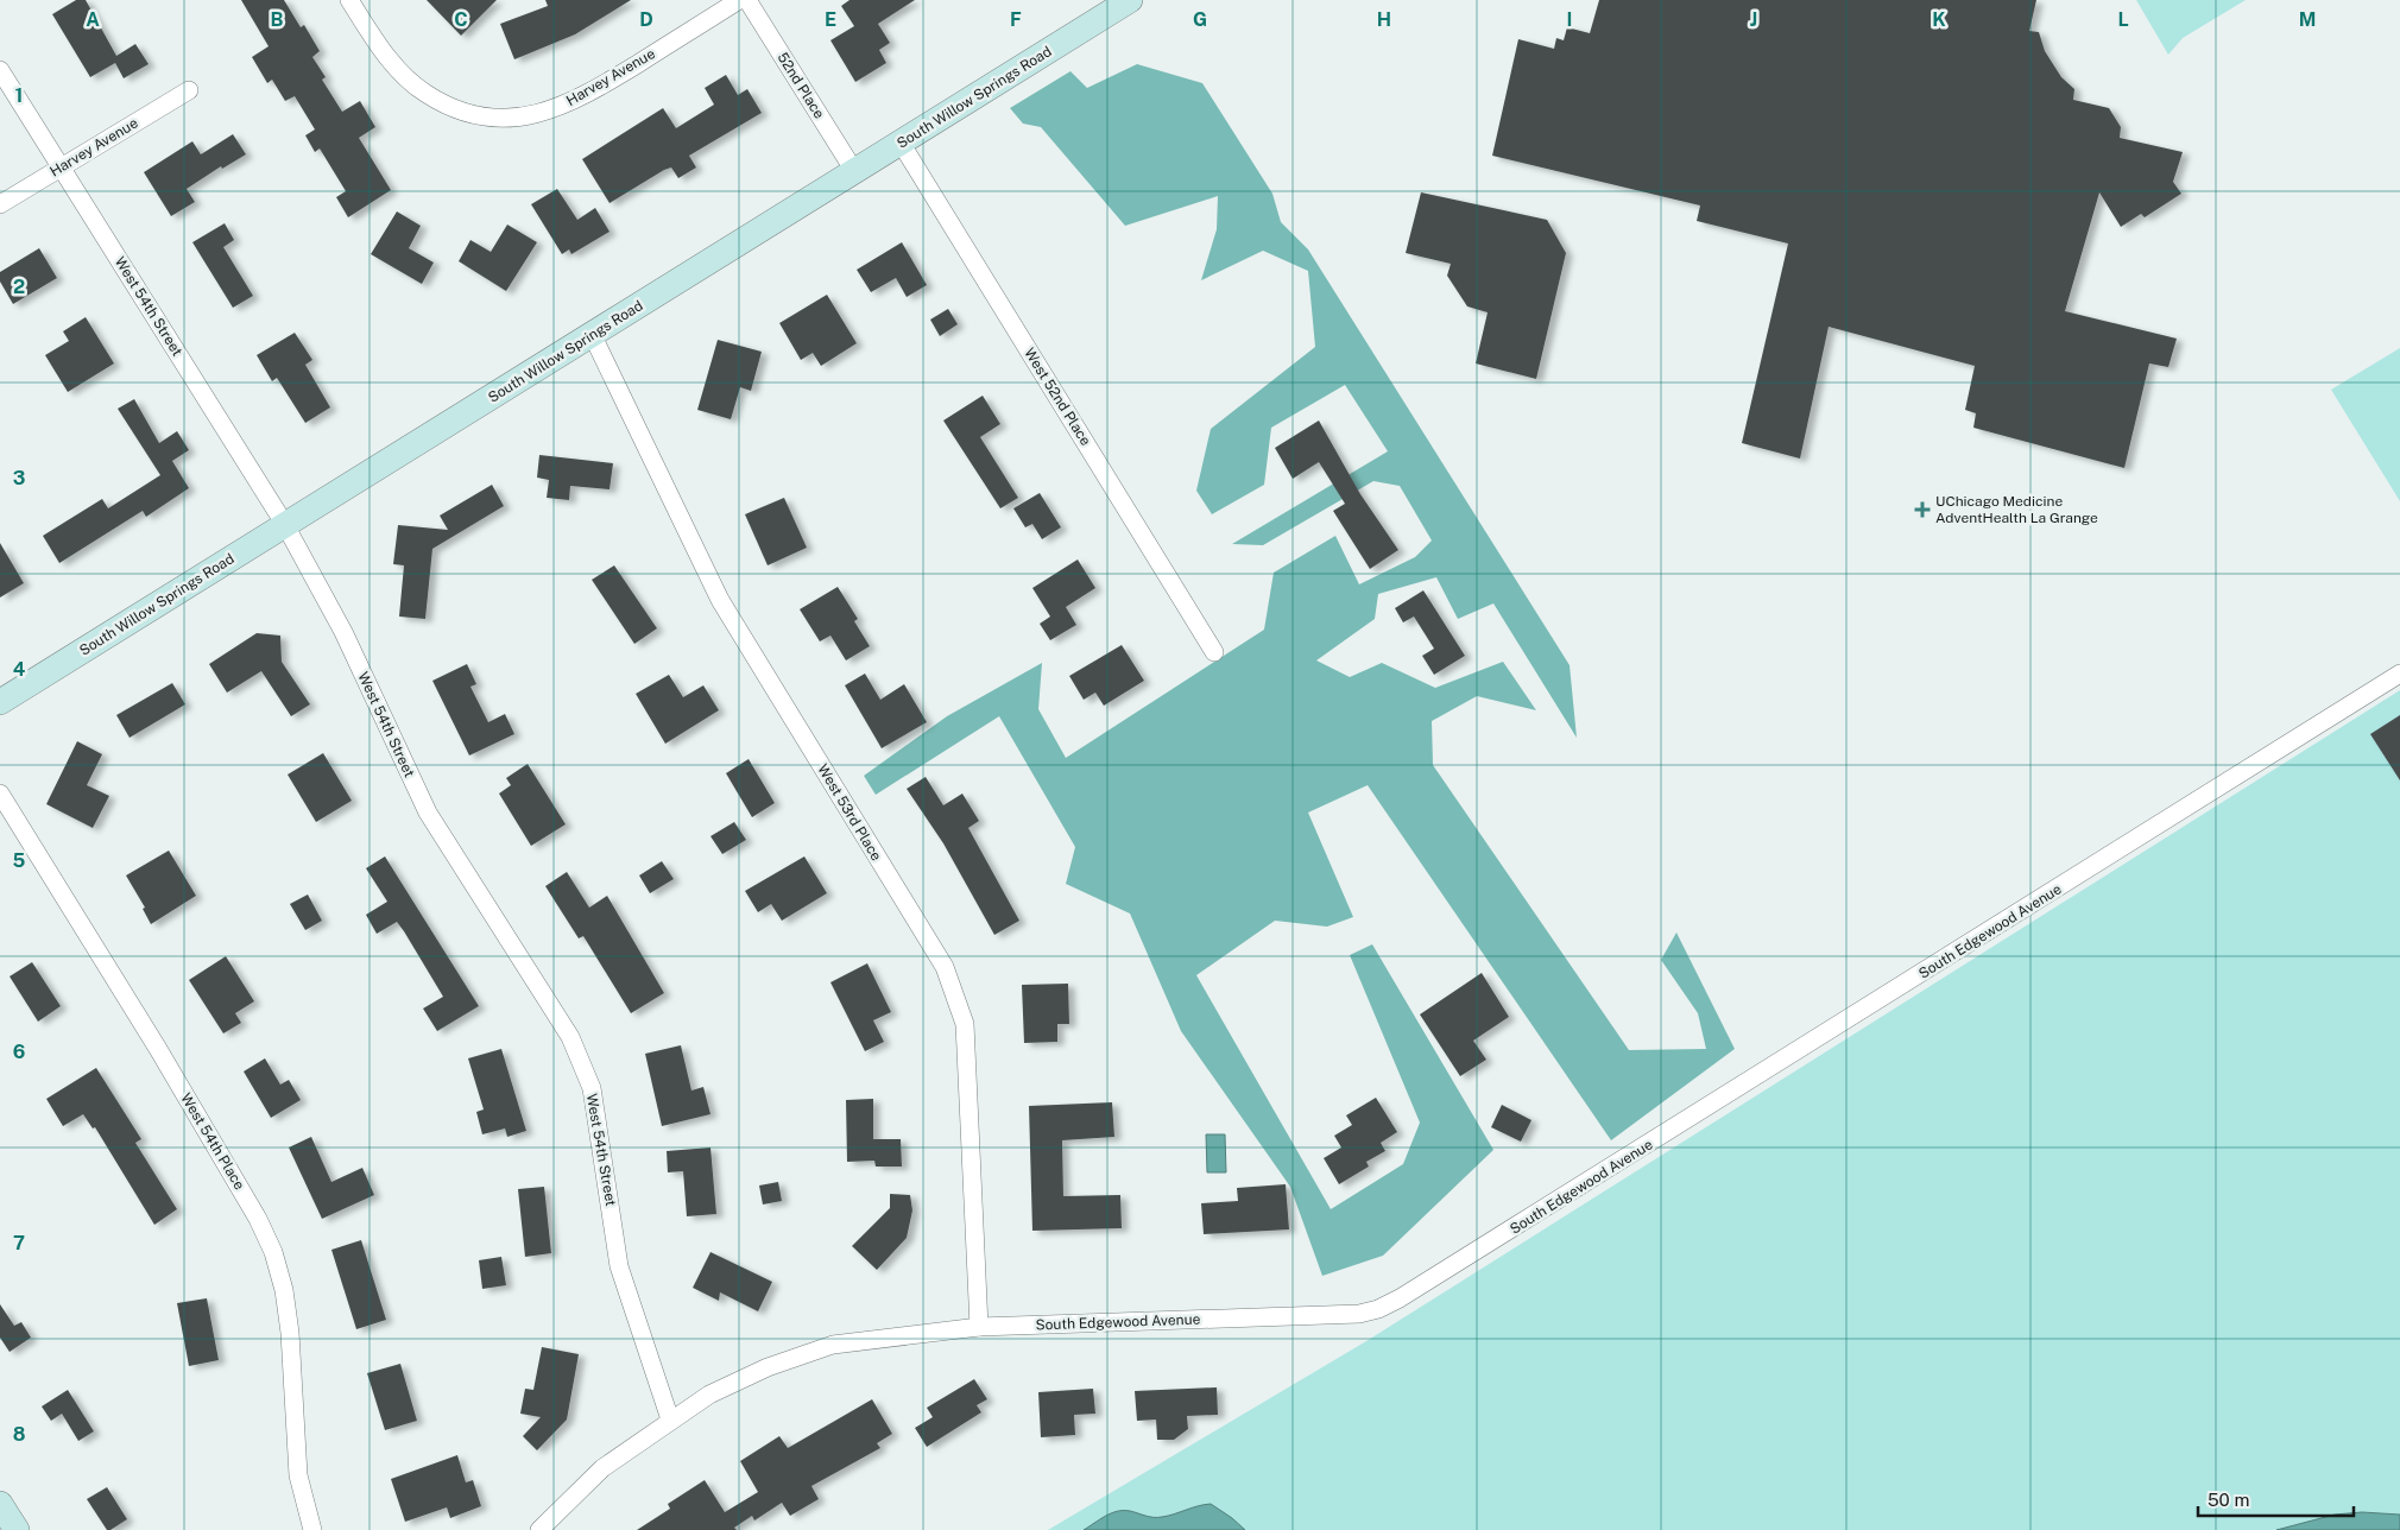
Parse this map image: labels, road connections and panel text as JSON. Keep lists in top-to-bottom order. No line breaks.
{"streets":{"street":["Harvey Avenue","52nd Place","South Willow Springs Road","West 54th Street","West 52nd Place","West 53rd Place","South Edgewood Avenue","West 54th Place"]},"crossings":[["Harvey Avenue","West 54th Street"],["52nd Place","South Willow Springs Road"],["South Willow Springs Road","West 54th Street"],["South Willow Springs Road","West 52nd Place"],["South Willow Springs Road","West 53rd Place"],["West 54th Street","South Edgewood Avenue"],["West 53rd Place","South Edgewood Avenue"]],"places":{"health":["UChicago Medicine AdventHealth La Grange"]},"scale_bar":"50 m","grid":{"columns":["A","B","C","D","E","F","G","H","I","J","K","L","M"],"rows":["1","2","3","4","5","6","7","8"]}}
